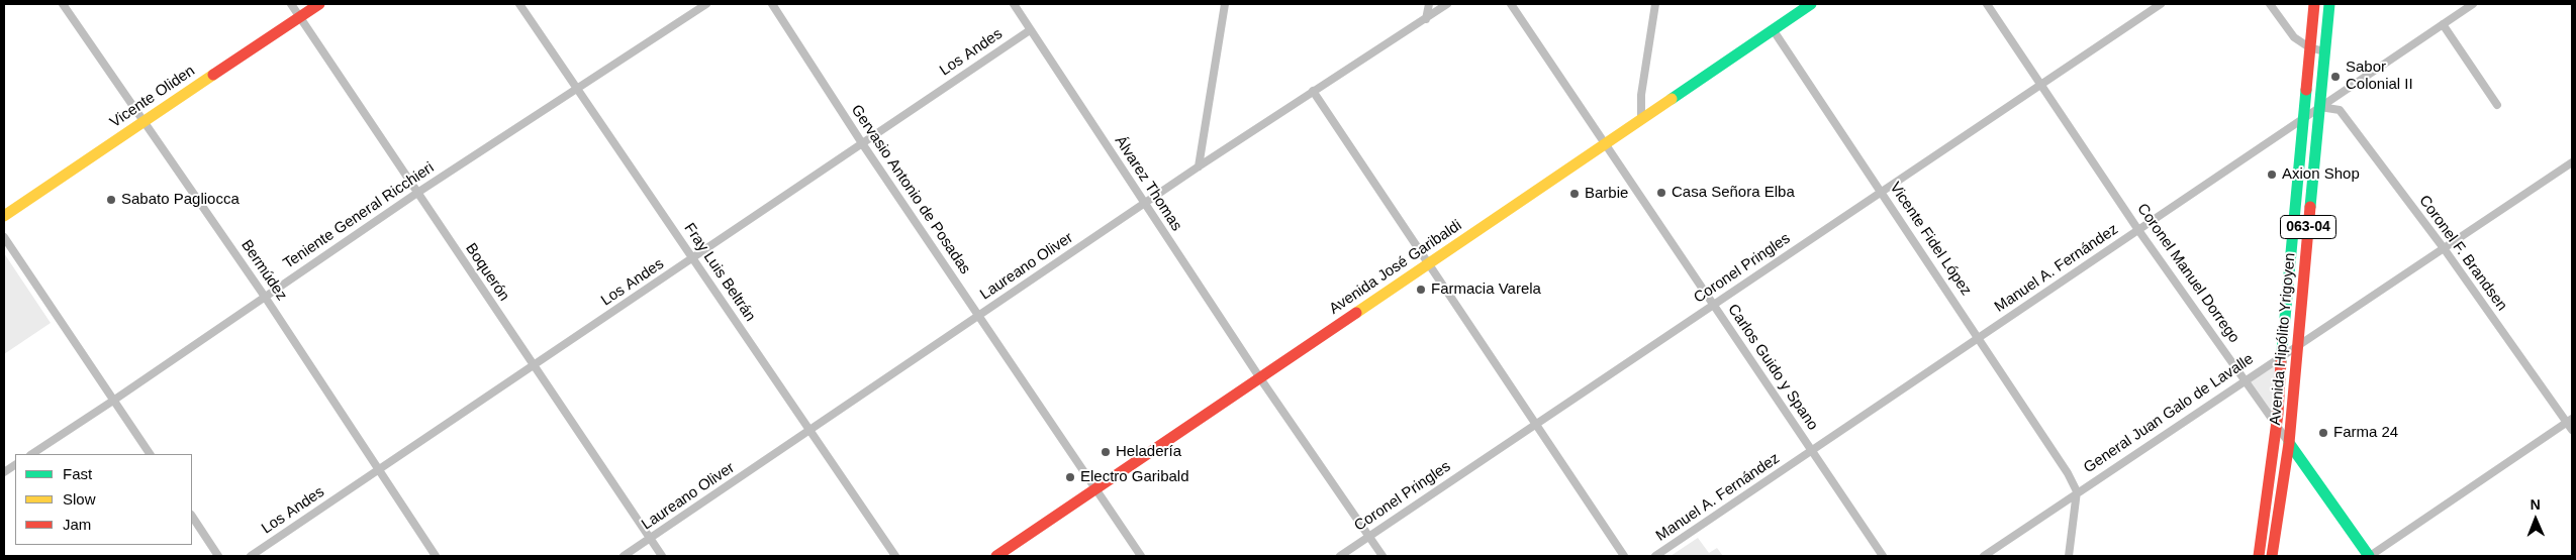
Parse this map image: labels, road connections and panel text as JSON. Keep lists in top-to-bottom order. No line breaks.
{"streets":{"main road":["Vicente Oliden","063-04","Avenida José Garibaldi","Coronel Manuel Dorrego","Avenida Hipólito Yrigoyen"],"street":["Los Andes","Álvarez Thomas","Gervasio Antonio de Posadas","Teniente General Ricchieri","Vicente Fidel López","Coronel F. Brandsen","Laureano Oliver","Coronel Pringles","Manuel A. Fernández","Bermúdez","Boquerón","Fray Luis Beltrán","Carlos Guido y Spano","General Juan Galo de Lavalle"]},"crossings":[["Los Andes","Álvarez Thomas"],["Los Andes","Gervasio Antonio de Posadas"],["Los Andes","Bermúdez"],["Los Andes","Boquerón"],["Los Andes","Fray Luis Beltrán"],["Vicente Oliden","Bermúdez"],["Vicente Oliden","Boquerón"],["Álvarez Thomas","Laureano Oliver"],["Álvarez Thomas","Avenida José Garibaldi"],["Álvarez Thomas","Coronel Pringles"],["Gervasio Antonio de Posadas","Laureano Oliver"],["Gervasio Antonio de Posadas","Avenida José Garibaldi"],["Teniente General Ricchieri","Bermúdez"],["Teniente General Ricchieri","Boquerón"],["Teniente General Ricchieri","Fray Luis Beltrán"],["Vicente Fidel López","Avenida José Garibaldi"],["Vicente Fidel López","Coronel Pringles"],["Vicente Fidel López","Manuel A. Fernández"],["Vicente Fidel López","General Juan Galo de Lavalle"],["Coronel F. Brandsen","Manuel A. Fernández"],["Coronel F. Brandsen","Avenida Hipólito Yrigoyen"],["Coronel F. Brandsen","General Juan Galo de Lavalle"],["Laureano Oliver","Boquerón"],["Laureano Oliver","Fray Luis Beltrán"],["Avenida José Garibaldi","Carlos Guido y Spano"],["Coronel Pringles","Coronel Manuel Dorrego"],["Coronel Pringles","Carlos Guido y Spano"],["Manuel A. Fernández","Coronel Manuel Dorrego"],["Manuel A. Fernández","Avenida Hipólito Yrigoyen"],["Manuel A. Fernández","Carlos Guido y Spano"],["Coronel Manuel Dorrego","Avenida Hipólito Yrigoyen"],["Coronel Manuel Dorrego","General Juan Galo de Lavalle"],["Avenida Hipólito Yrigoyen","General Juan Galo de Lavalle"]],"places":["Sabor Colonial II","Axion Shop","Casa Señora Elba","Barbie","Sabato Pagliocca","Farmacia Varela","Farma 24","Heladería","Electro Garibald"],"legend":["Fast","Slow","Jam"],"north":"top"}
